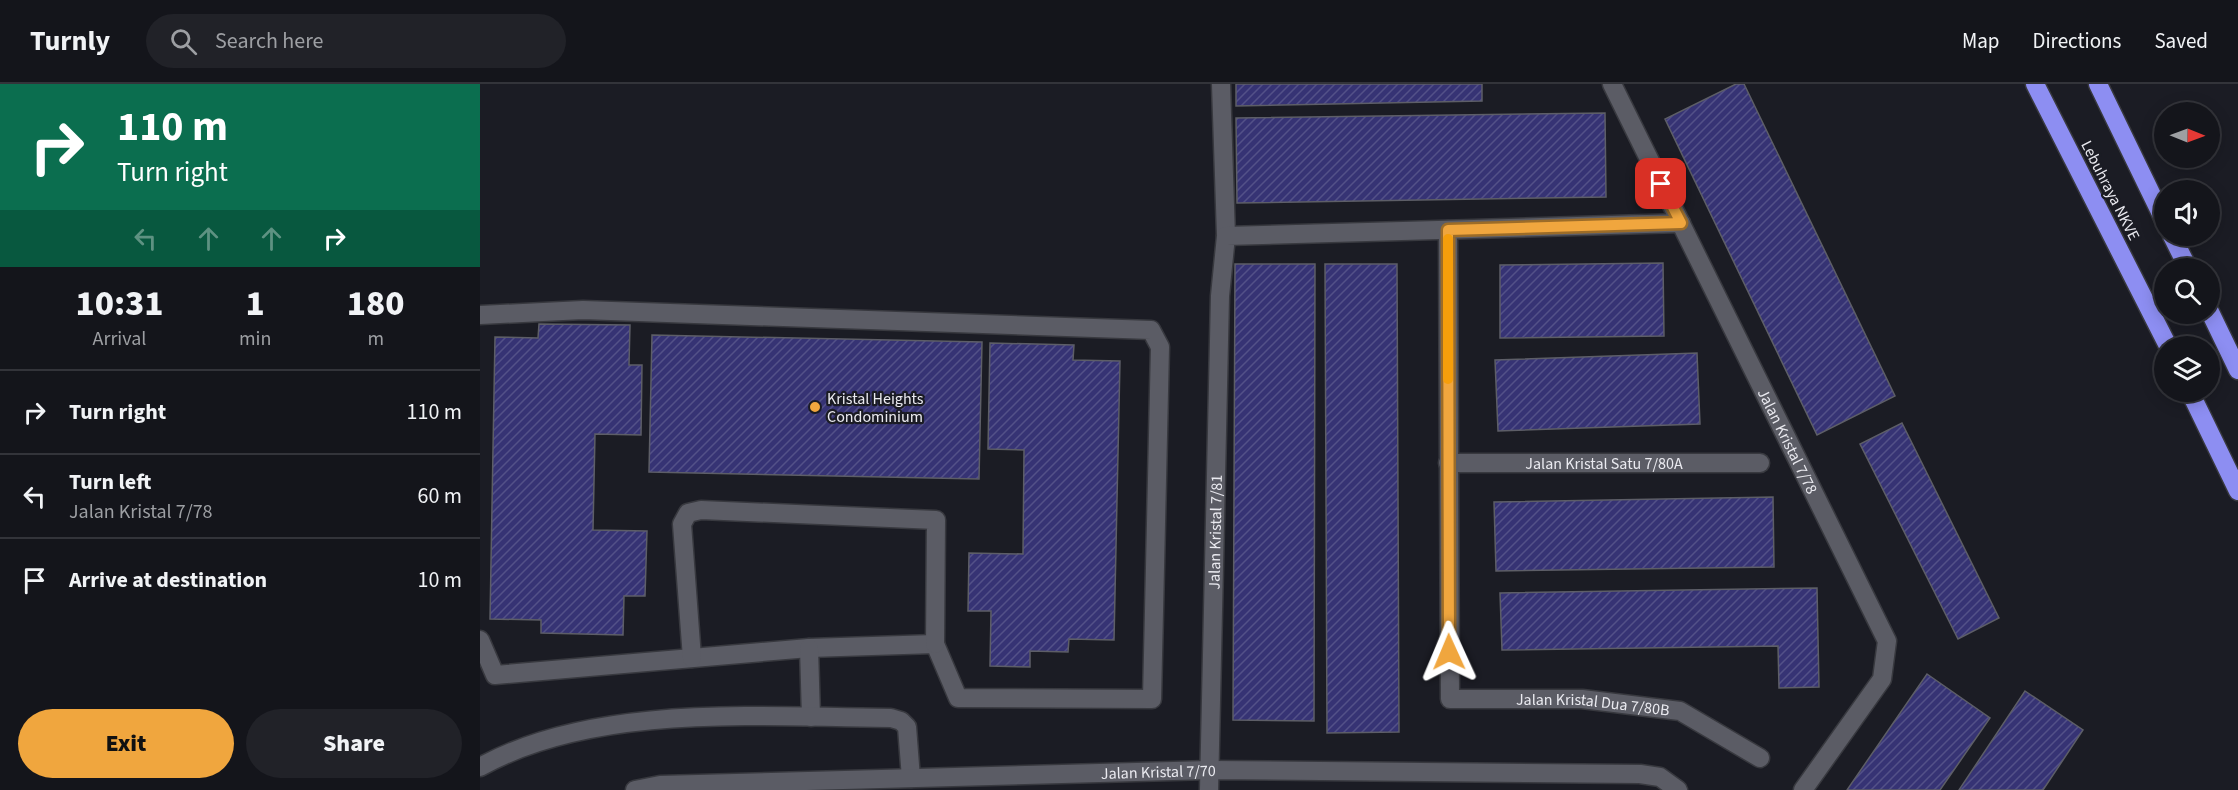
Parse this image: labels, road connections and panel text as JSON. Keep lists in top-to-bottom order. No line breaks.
{"streets":{"highway":["Lebuhraya NKVE"],"street":["Jalan Kristal 7/78","Jalan Kristal Satu 7/80A","Jalan Kristal 7/81","Jalan Kristal Dua 7/80B","Jalan Kristal 7/70"]},"crossings":[["Jalan Kristal Satu 7/80A","Jalan Kristal Dua 7/80B"],["Jalan Kristal 7/81","Jalan Kristal 7/70"]],"places":["Kristal Heights Condominium"],"north":"right","page":{"header":"Turnly","search":"Search here","nav":["Map","Directions","Saved"],"turn":["110 m","Turn right"],"eta":["10:31","Arrival","1","min","180","m"],"list":[{"name":"Turn right","value":"110 m"},{"name":"Turn left","note":"Jalan Kristal 7/78","value":"60 m"},{"name":"Arrive at destination","value":"10 m"}],"buttons":["Exit","Share"]}}
